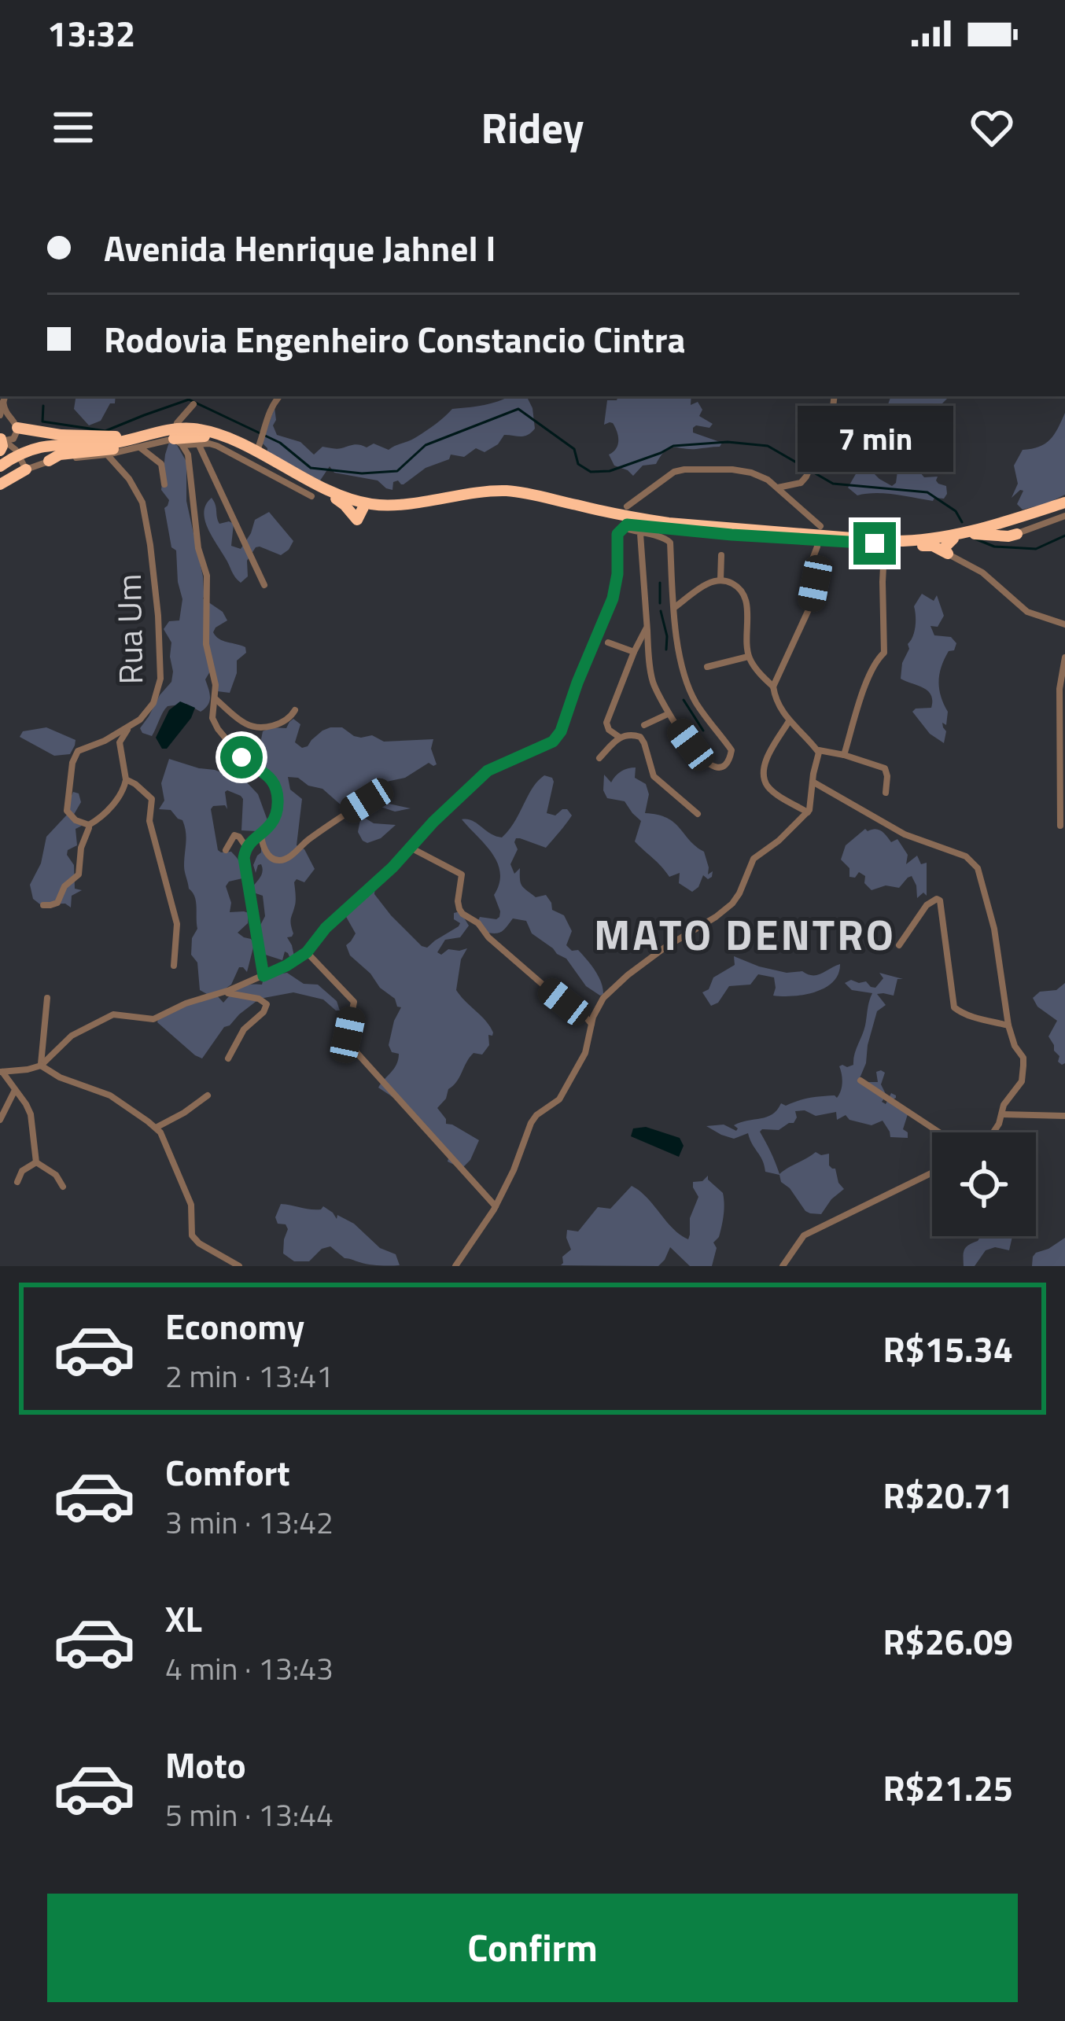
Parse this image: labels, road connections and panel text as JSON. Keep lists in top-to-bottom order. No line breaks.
{"streets":{"street":["Rua Um"]},"districts":["MATO DENTRO"],"page":{"status":"13:32","header":"Ridey","banner":["Avenida Henrique Jahnel I","Rodovia Engenheiro Constancio Cintra"],"bubble":"7 min","list":[{"name":"Economy","note":"2 min · 13:41","value":"R$15.34"},{"name":"Comfort","note":"3 min · 13:42","value":"R$20.71"},{"name":"XL","note":"4 min · 13:43","value":"R$26.09"},{"name":"Moto","note":"5 min · 13:44","value":"R$21.25"}],"buttons":"Confirm"}}
